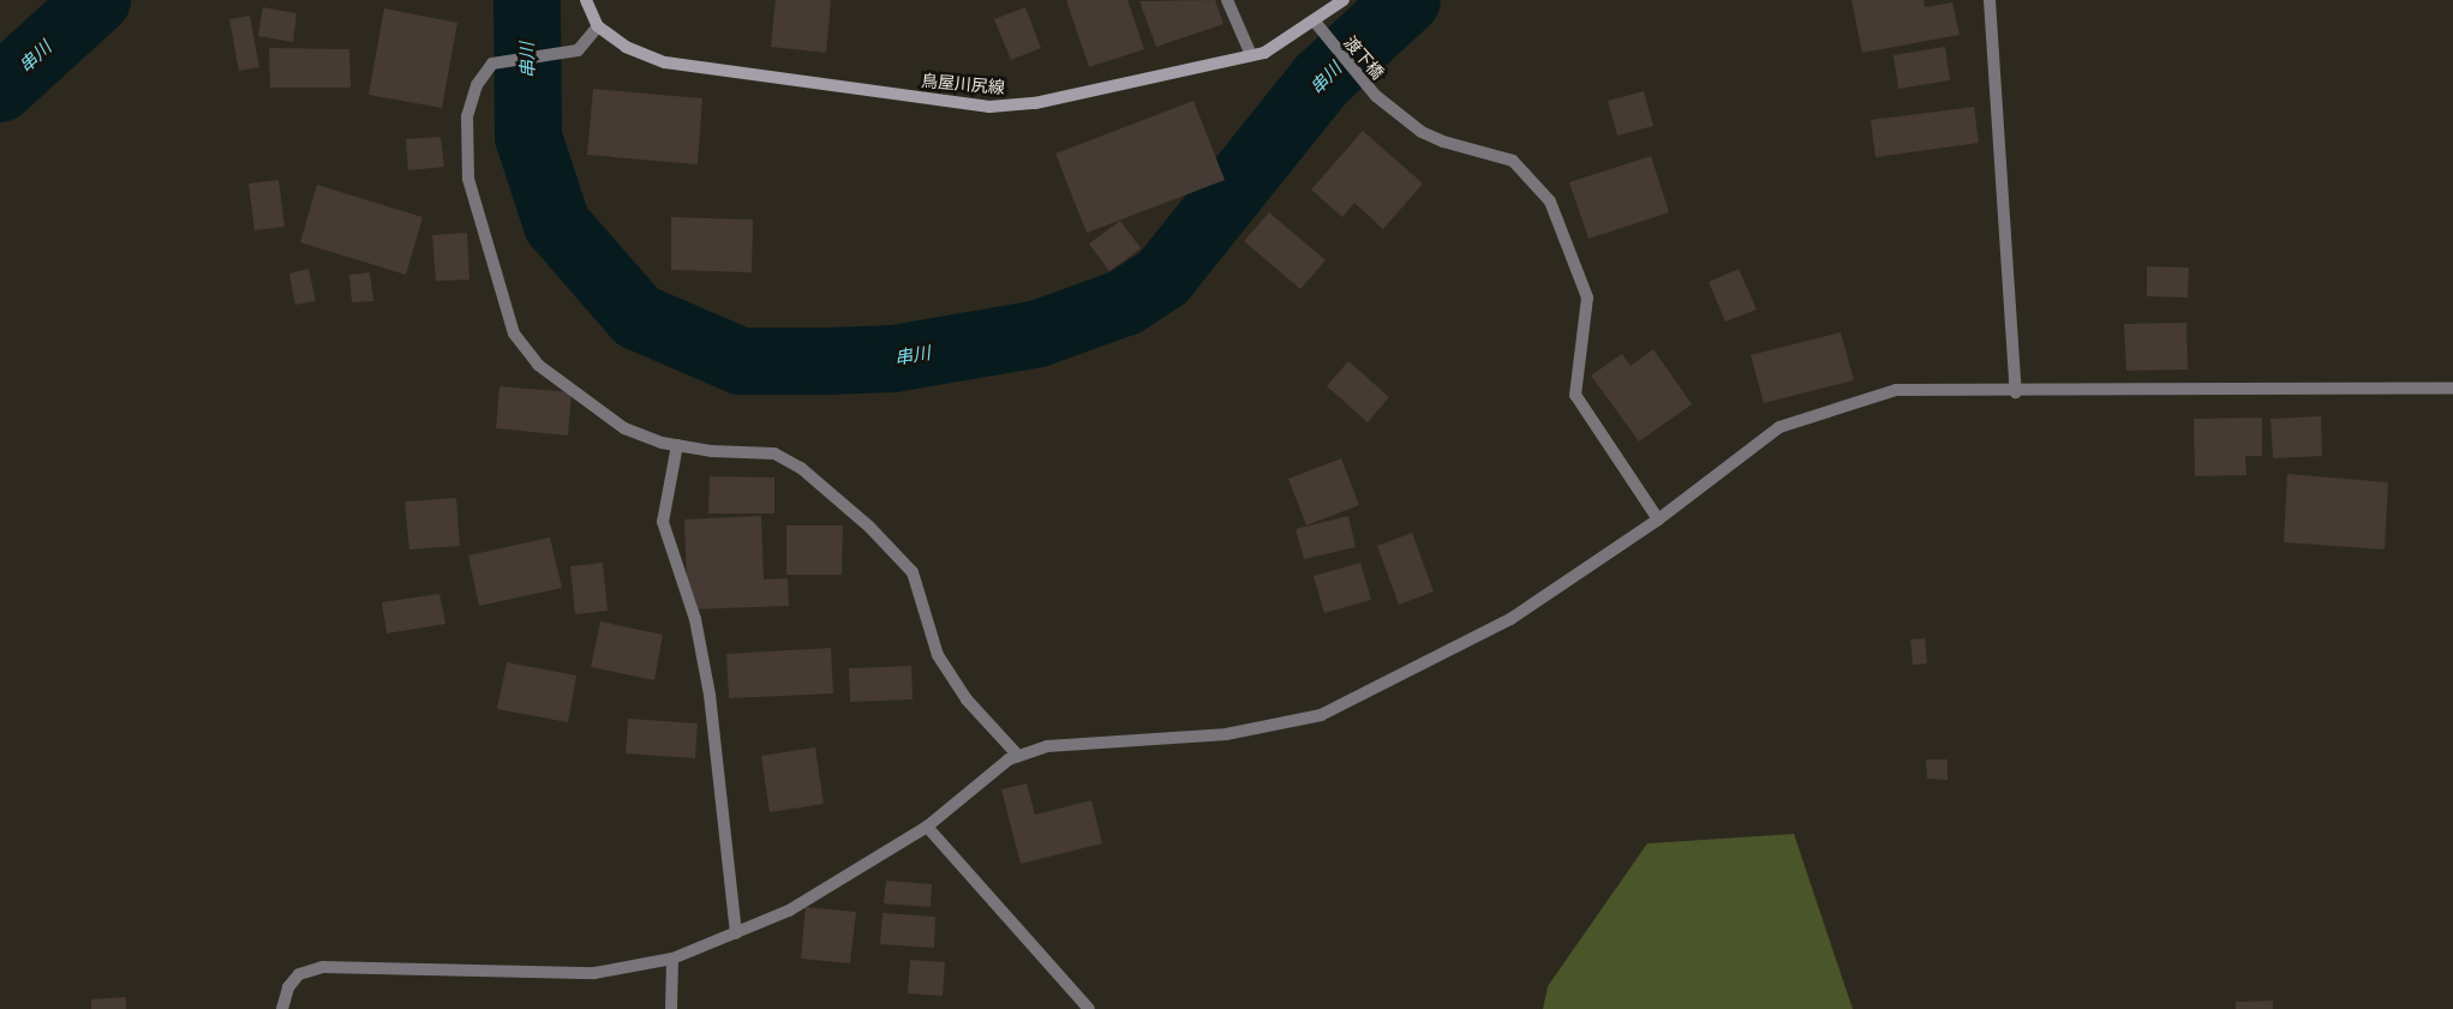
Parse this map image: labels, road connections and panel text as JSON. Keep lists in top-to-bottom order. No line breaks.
{"streets":{"main road":["鳥屋川尻線"],"street":["渡下橋"]},"crossings":[["渡下橋","鳥屋川尻線"]],"water":["串川"]}
